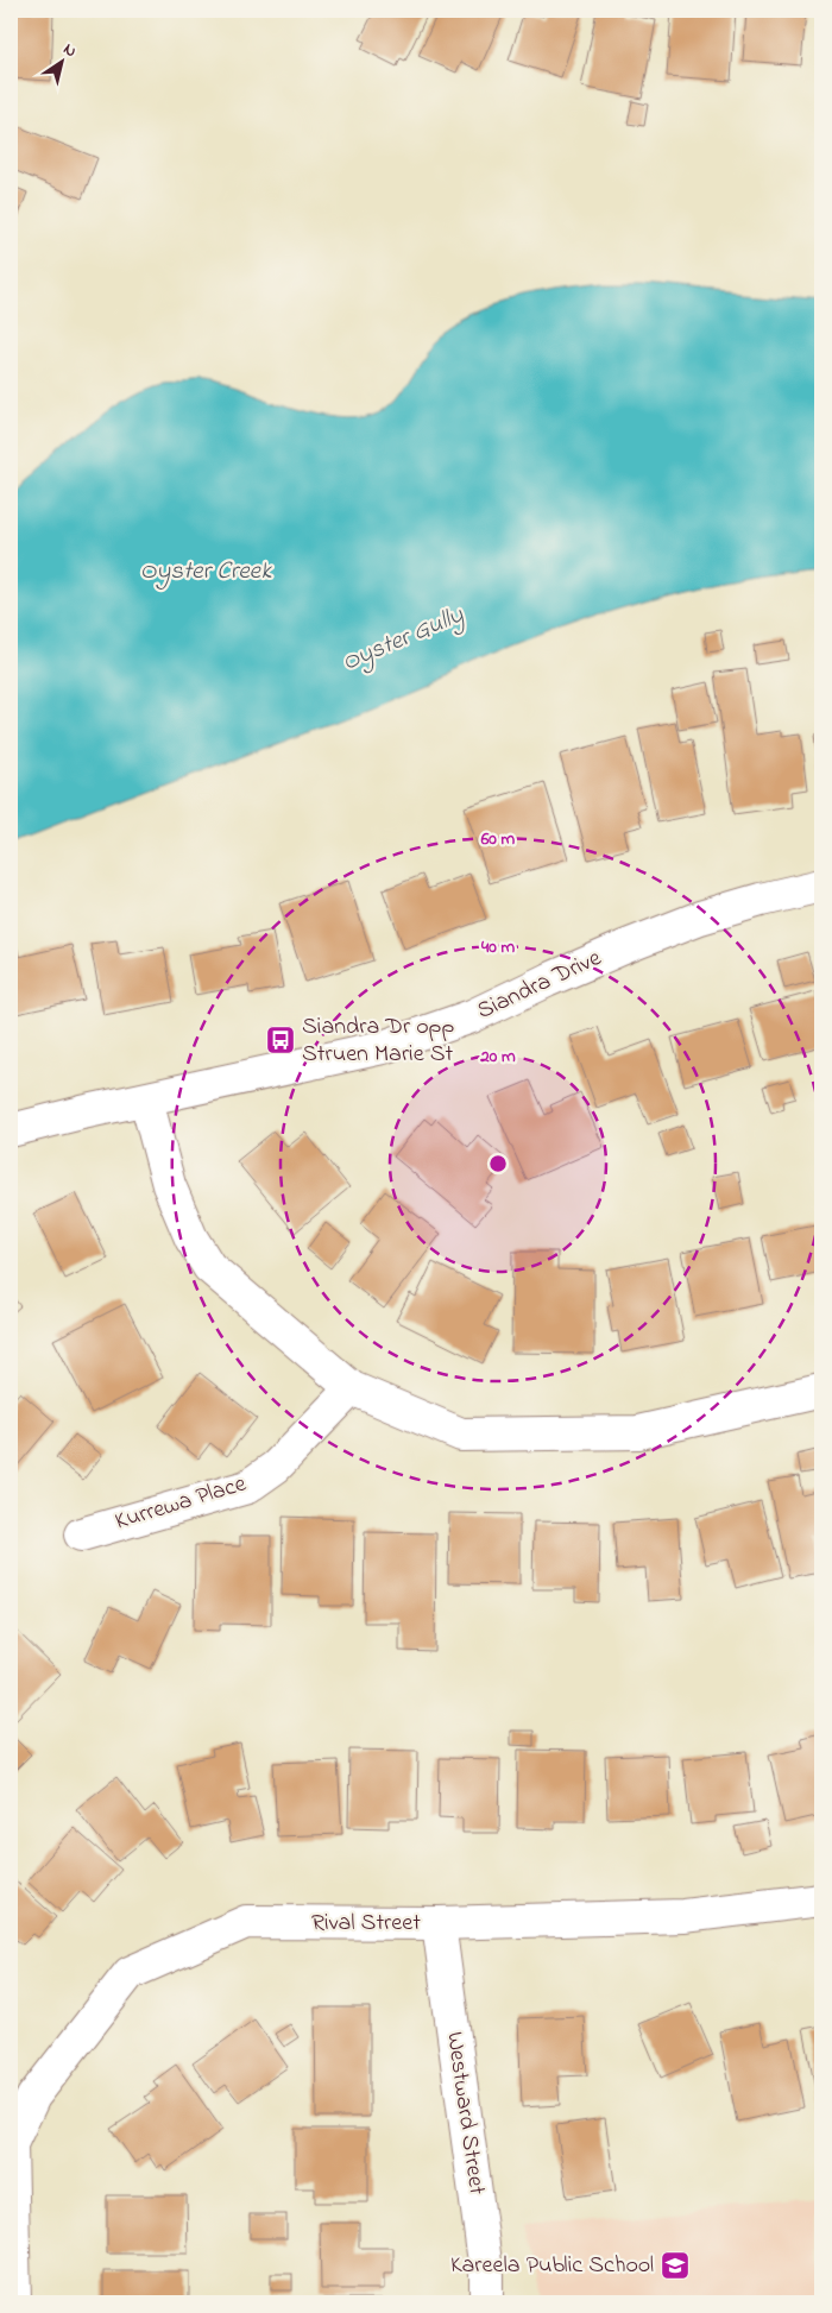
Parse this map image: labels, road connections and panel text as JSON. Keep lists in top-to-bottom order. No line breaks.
{"streets":{"street":["Siandra Drive","Kurrewa Place","Rival Street","Westward Street"]},"crossings":[["Rival Street","Westward Street"]],"water":["Oyster Creek","Oyster Gully"],"places":{"bus stop":["Siandra Dr opp Struen Marie St"],"school or university":["Kareela Public School"]},"north":"top right","rings":["60 m","40 m","20 m"]}
